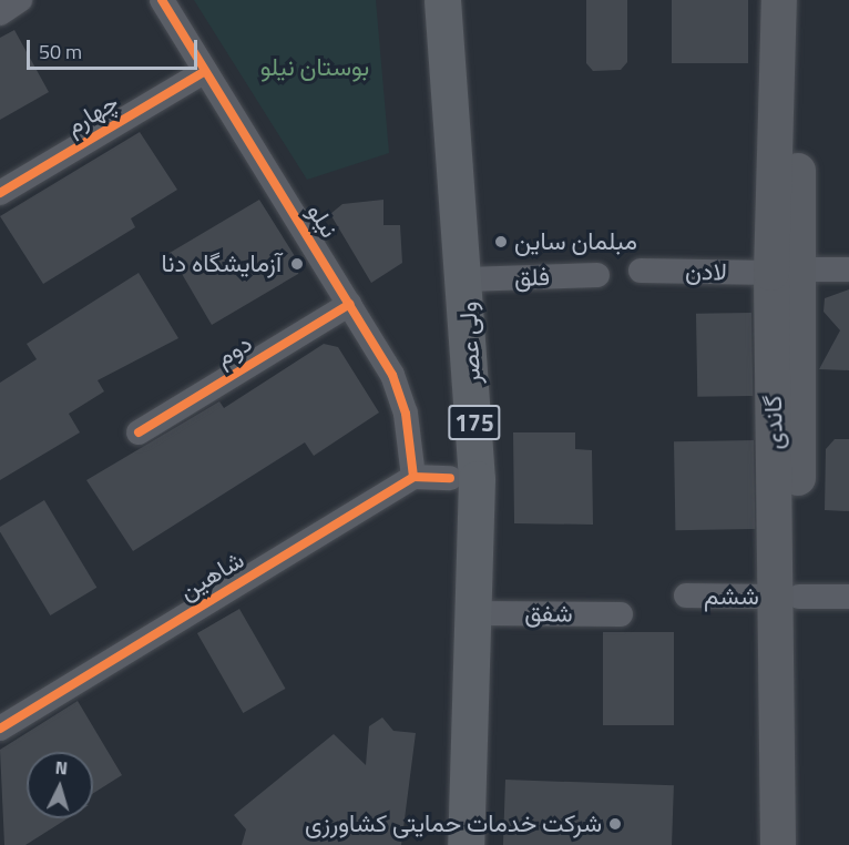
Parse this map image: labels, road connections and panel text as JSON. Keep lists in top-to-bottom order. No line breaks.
{"streets":{"main road":["ولی عصر","175","گاندی"],"street":["چهارم","نیلو","لادن","فلق","دوم","شاهین","ششم","شفق"]},"crossings":[["چهارم","نیلو"],["نیلو","دوم"],["نیلو","شاهین"],["لادن","گاندی"],["فلق","ولی عصر"],["ولی عصر","شفق"],["گاندی","ششم"]],"parks":["بوستان نیلو"],"places":["مبلمان ساین","آزمایشگاه دنا","شرکت خدمات حمایتی کشاورزی"],"scale_bar":"50 m","north":"top"}
